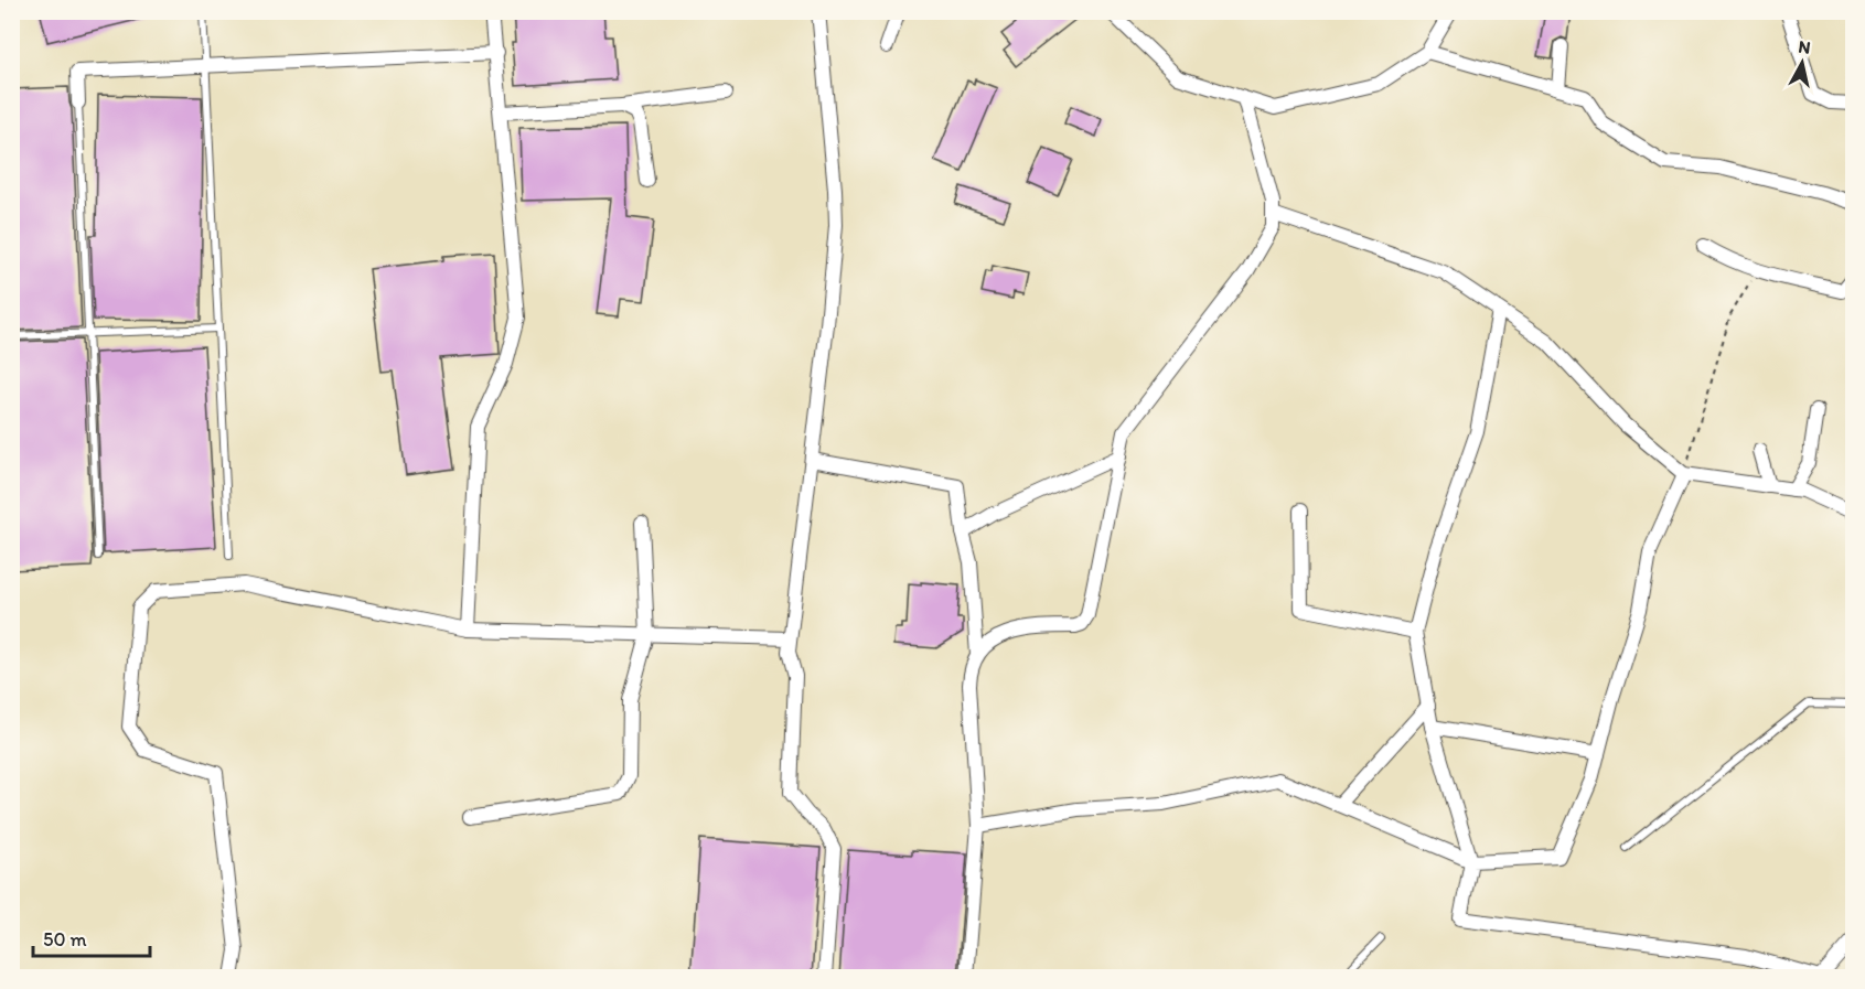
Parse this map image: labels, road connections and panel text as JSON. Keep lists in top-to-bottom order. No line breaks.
{"scale_bar":"50 m","north":"top"}
